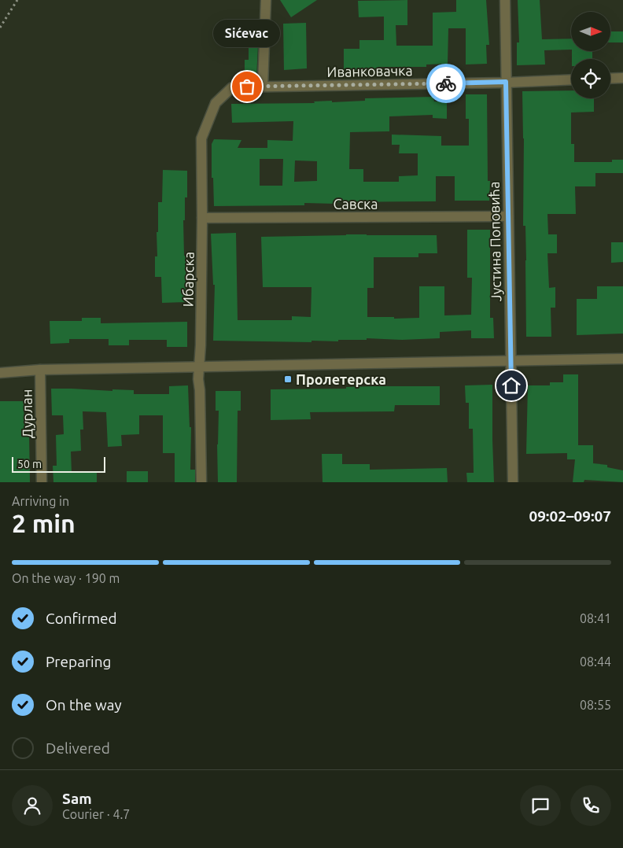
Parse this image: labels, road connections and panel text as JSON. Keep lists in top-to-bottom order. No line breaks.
{"streets":{"street":["Иванковачка","Савска","Јустина Поповића","Ибарска","Дурлан"]},"crossings":[["Иванковачка","Јустина Поповића"],["Иванковачка","Ибарска"],["Савска","Јустина Поповића"],["Савска","Ибарска"]],"places":{"other":["Sićevac"],"transit":["Пролетерска"]},"scale_bar":"50 m","north":"right","page":{"bubble":"Sićevac","scale":"50 m","heading":["2 min","Arriving in","09:02–09:07"],"panel":["Sam","Courier · 4.7"],"bar":"On the way · 190 m","list":[["Confirmed","08:41"],["Preparing","08:44"],["On the way","08:55"],"Delivered"]}}
